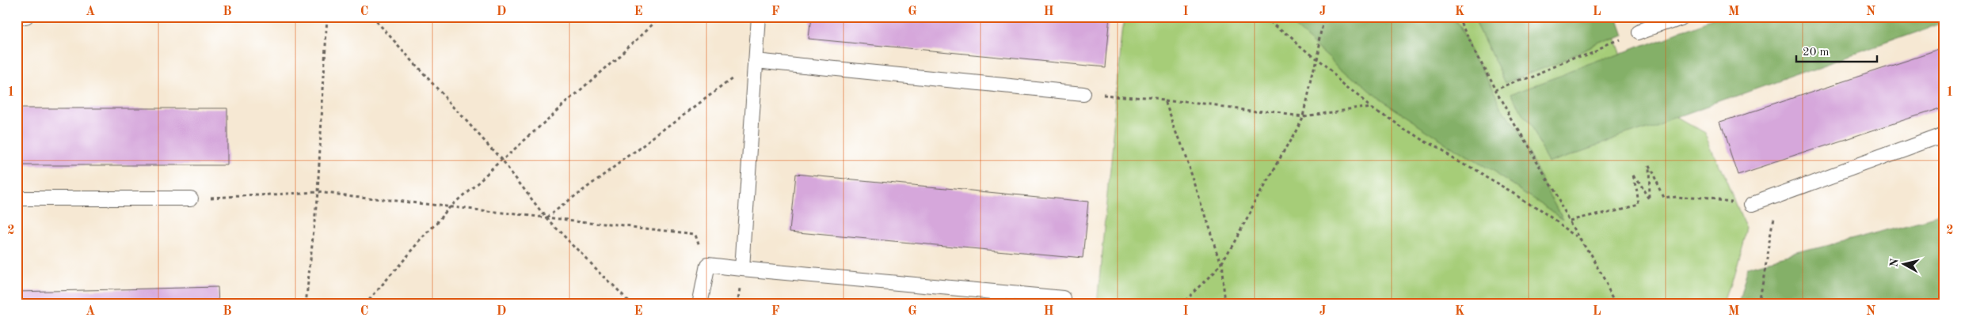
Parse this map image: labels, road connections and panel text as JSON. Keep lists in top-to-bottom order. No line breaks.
{"scale_bar":"20 m","north":"left","grid":{"columns":["A","B","C","D","E","F","G","H","I","J","K","L","M","N"],"rows":["1","2"]}}
